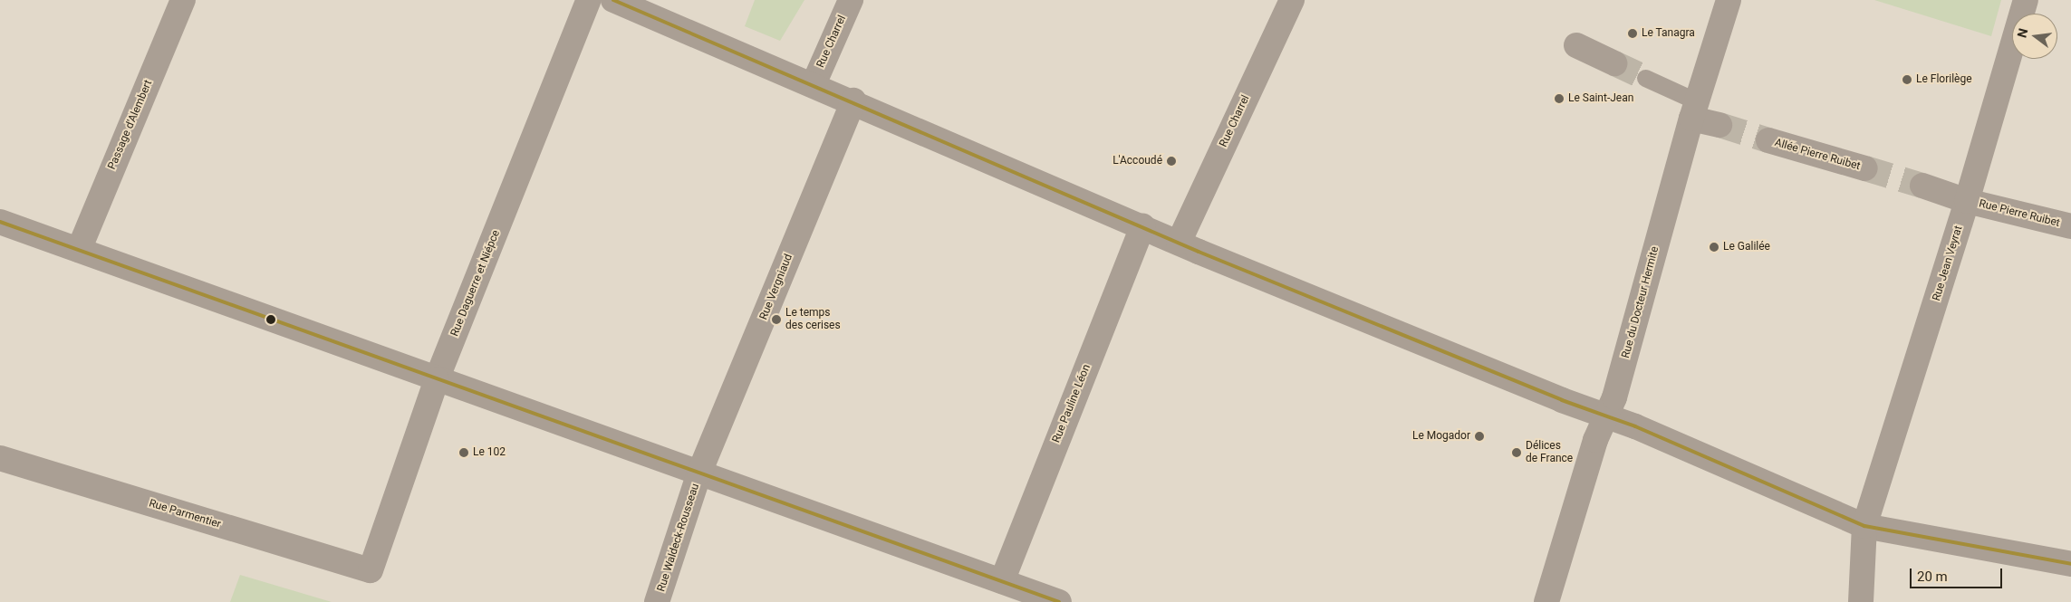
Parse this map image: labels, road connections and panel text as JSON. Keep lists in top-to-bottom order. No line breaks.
{"streets":{"street":["Rue Charrel","Passage d'Alembert","Allée Pierre Ruibet","Rue Pierre Ruibet","Rue Jean Veyrat","Rue Daguerre et Niépce","Rue Vergniaud","Rue du Docteur Hermite","Rue Pauline Léon","Rue Parmentier","Rue Waldeck-Rousseau"]},"crossings":[["Rue Pierre Ruibet","Rue Jean Veyrat"],["Rue Daguerre et Niépce","Rue Parmentier"],["Rue Vergniaud","Rue Waldeck-Rousseau"]],"places":["Le Tanagra","Le Florilège","Le Saint-Jean","L'Accoudé","Le Galilée","Le temps des cerises","Le Mogador","Le 102","Délices de France"],"scale_bar":"20 m","north":"left"}
